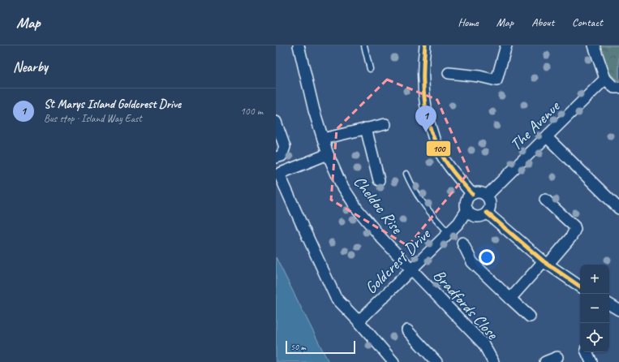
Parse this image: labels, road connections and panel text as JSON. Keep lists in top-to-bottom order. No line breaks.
{"streets":{"street":["The Avenue","Cheldoc Rise","Goldcrest Drive","Bradfords Close"]},"crossings":[["The Avenue","Goldcrest Drive"],["Cheldoc Rise","Goldcrest Drive"],["Cheldoc Rise","Bradfords Close"],["Goldcrest Drive","Bradfords Close"]],"lines":["transit line 100"],"scale_bar":"50 m","page":{"header":"Map","nav":["Home","Map","About","Contact"],"heading":"Nearby","list":[{"mark":"1","name":"St Marys Island Goldcrest Drive","note":"Bus stop · Island Way East","value":"100 m"}],"pins":"1","map_buttons":["+","−"],"scale":"50 m"}}
